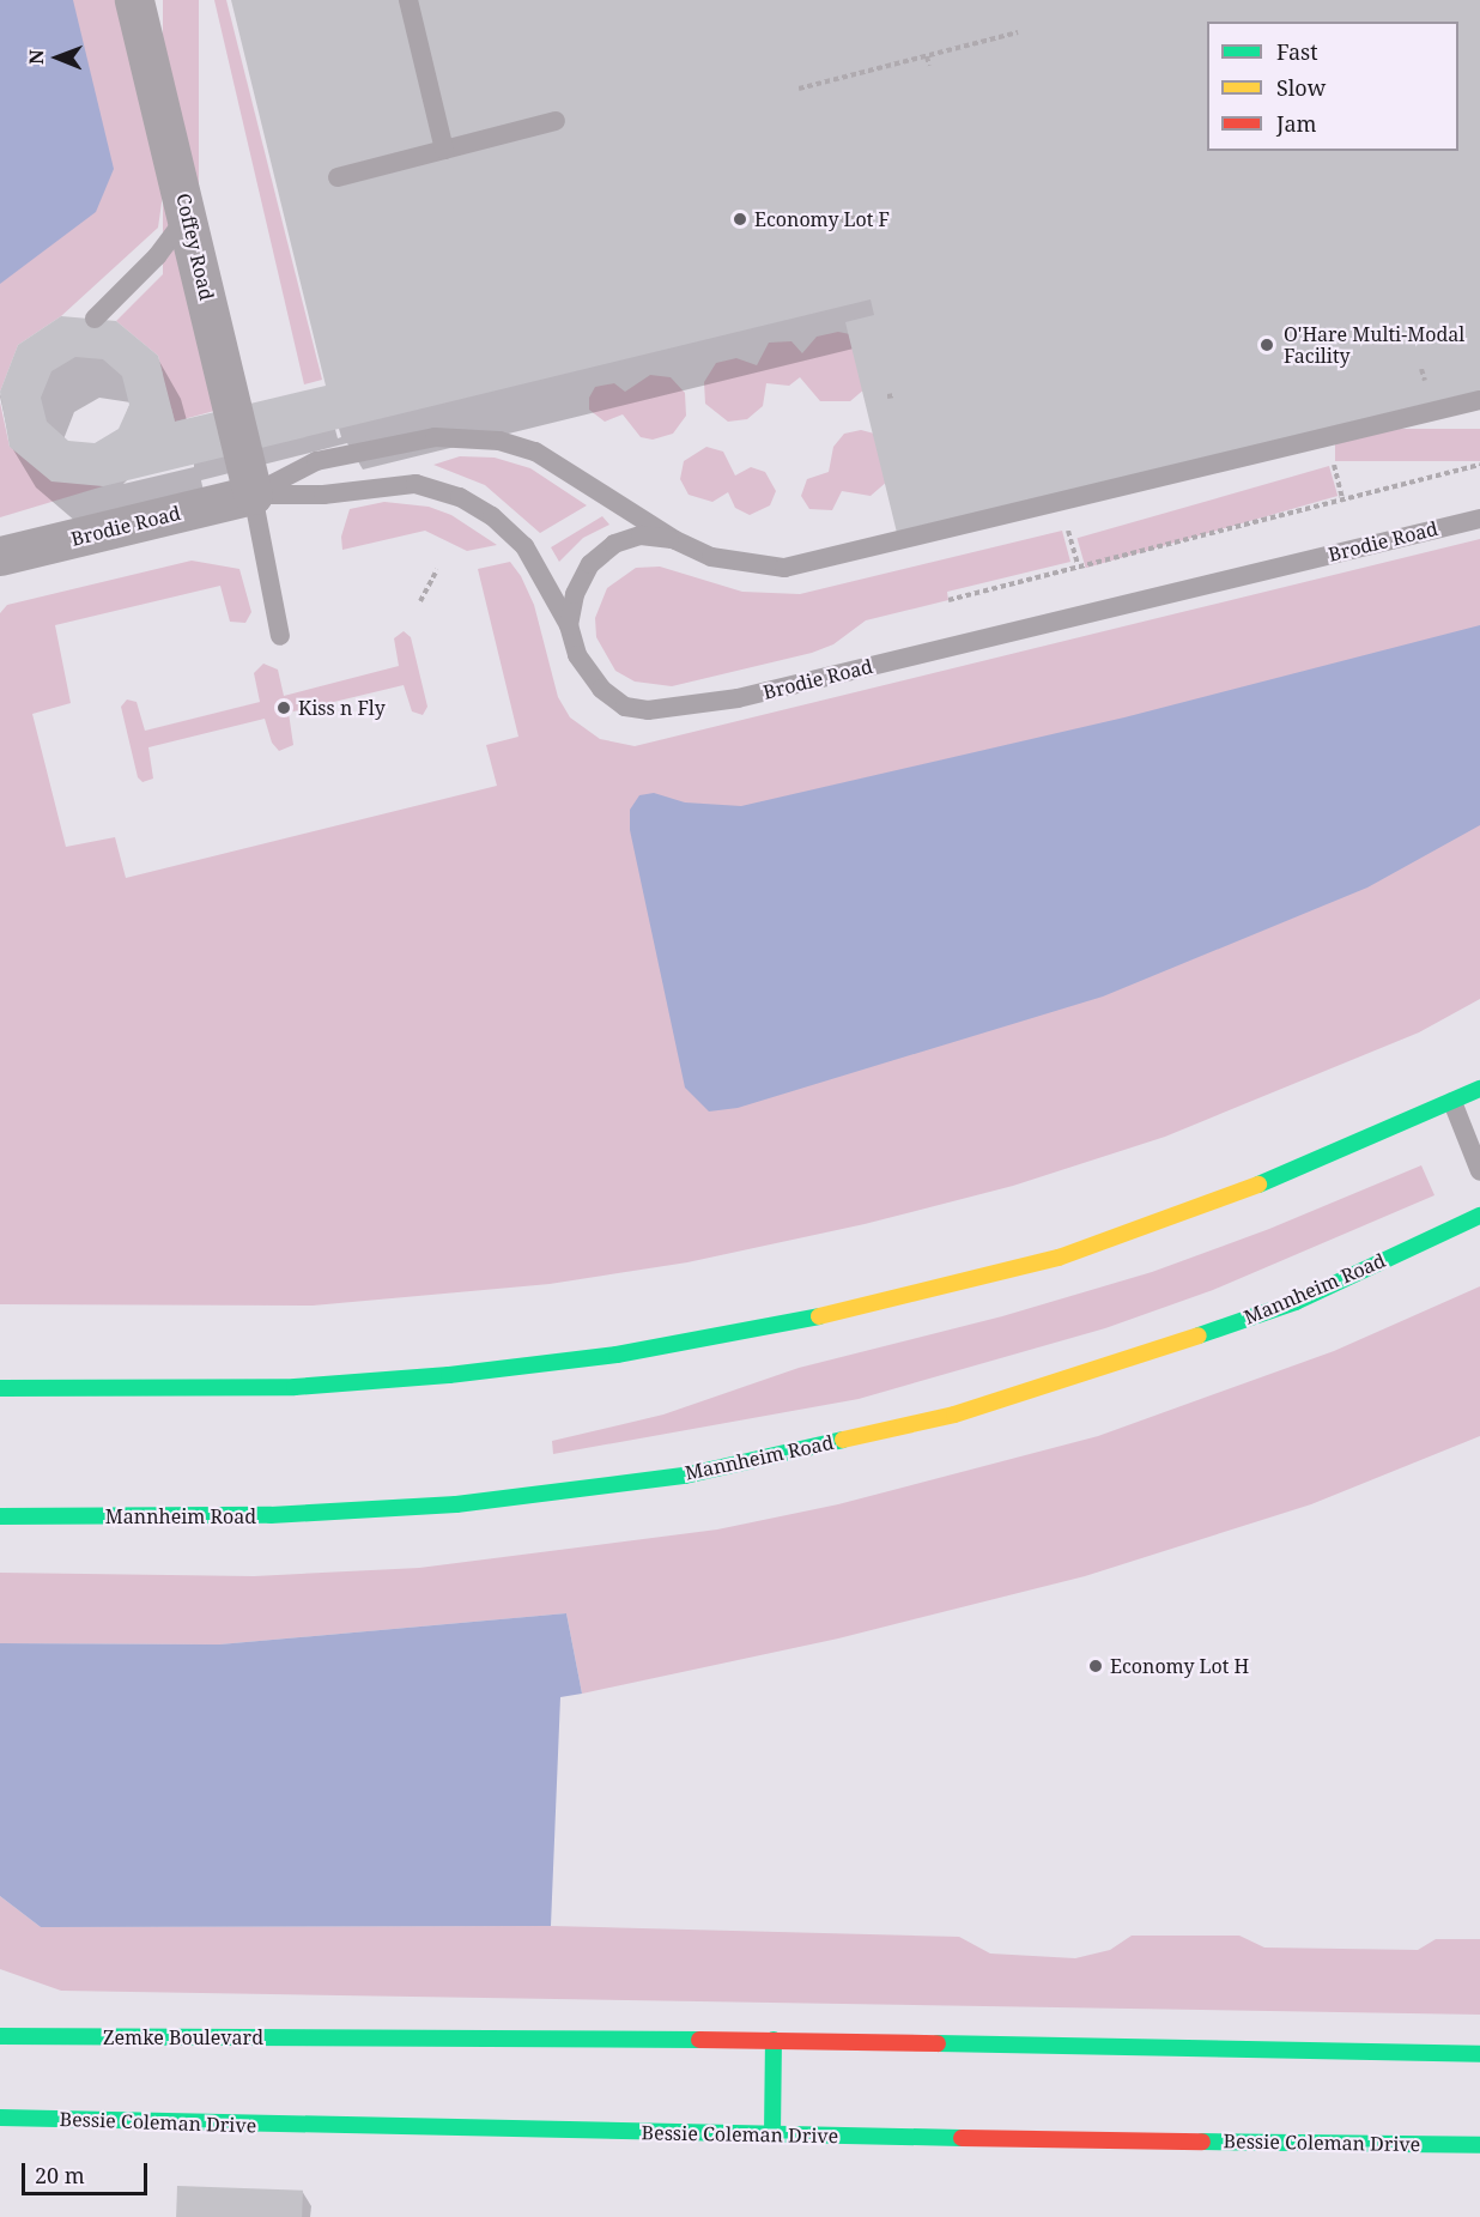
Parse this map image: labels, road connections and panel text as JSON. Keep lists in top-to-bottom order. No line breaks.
{"streets":{"street":["Coffey Road","Brodie Road","Mannheim Road","Zemke Boulevard","Bessie Coleman Drive"]},"crossings":[["Coffey Road","Brodie Road"]],"places":["Economy Lot F","O'Hare Multi-Modal Facility","Kiss n Fly","Economy Lot H"],"legend":["Fast","Slow","Jam"],"scale_bar":"20 m","north":"left"}
